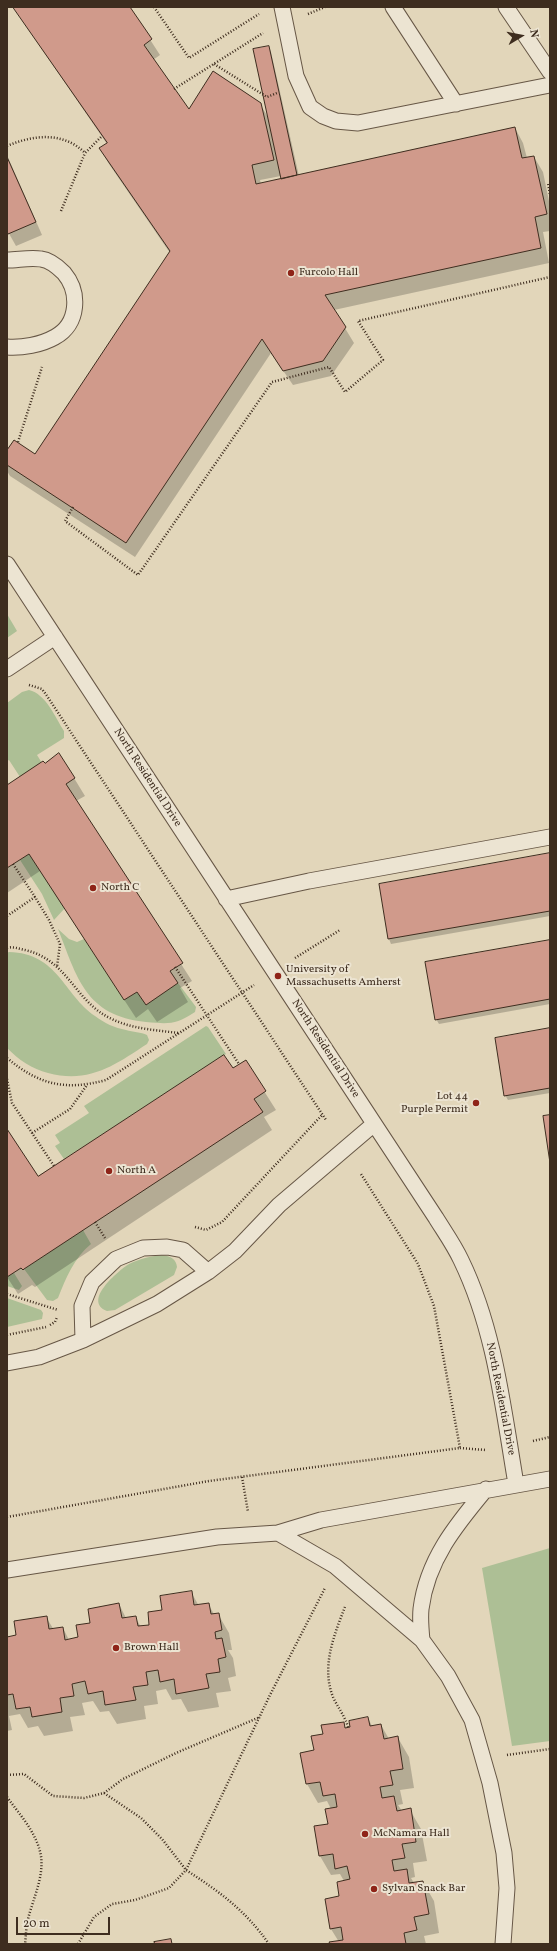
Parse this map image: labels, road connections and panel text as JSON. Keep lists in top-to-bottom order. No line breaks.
{"streets":{"lane":["North Residential Drive"]},"places":["Furcolo Hall","North C","University of Massachusetts Amherst","Lot 44 Purple Permit","North A","Brown Hall","McNamara Hall","Sylvan Snack Bar"],"scale_bar":"20 m","north":"right"}
